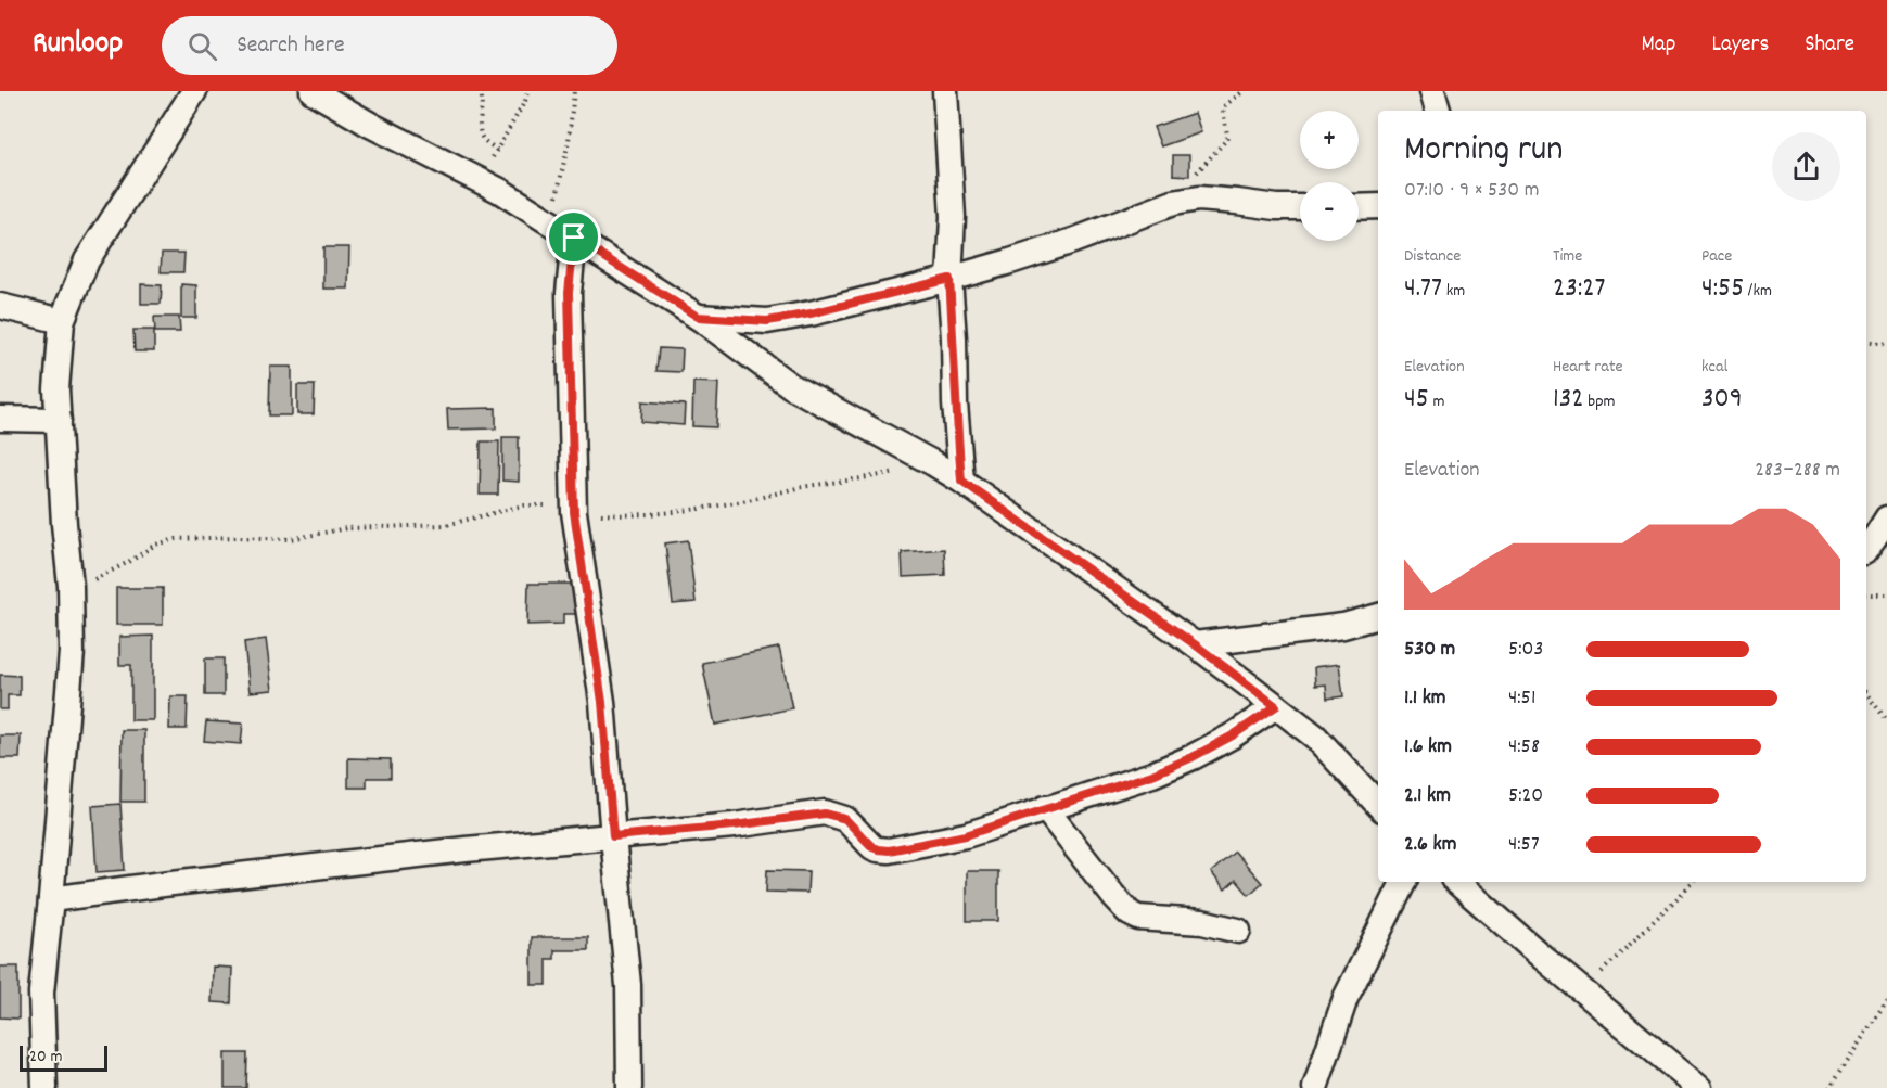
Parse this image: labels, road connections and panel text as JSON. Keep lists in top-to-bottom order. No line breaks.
{"scale_bar":"20 m","page":{"header":"Runloop","search":"Search here","nav":["Map","Layers","Share"],"map_buttons":["+","−"],"heading":["Morning run","07:10 · 9 × 530 m"],"stats":[["Distance","4.77 km"],["Time","23:27"],["Pace","4:55 /km"],["Elevation","45 m"],["Heart rate","132 bpm"],["kcal","309"]],"chart":["Elevation","283–288 m"],"list":[{"name":"530 m","note":"5:03"},{"name":"1.1 km","note":"4:51"},{"name":"1.6 km","note":"4:58"},{"name":"2.1 km","note":"5:20"},{"name":"2.6 km","note":"4:57"}],"scale":"20 m"}}
